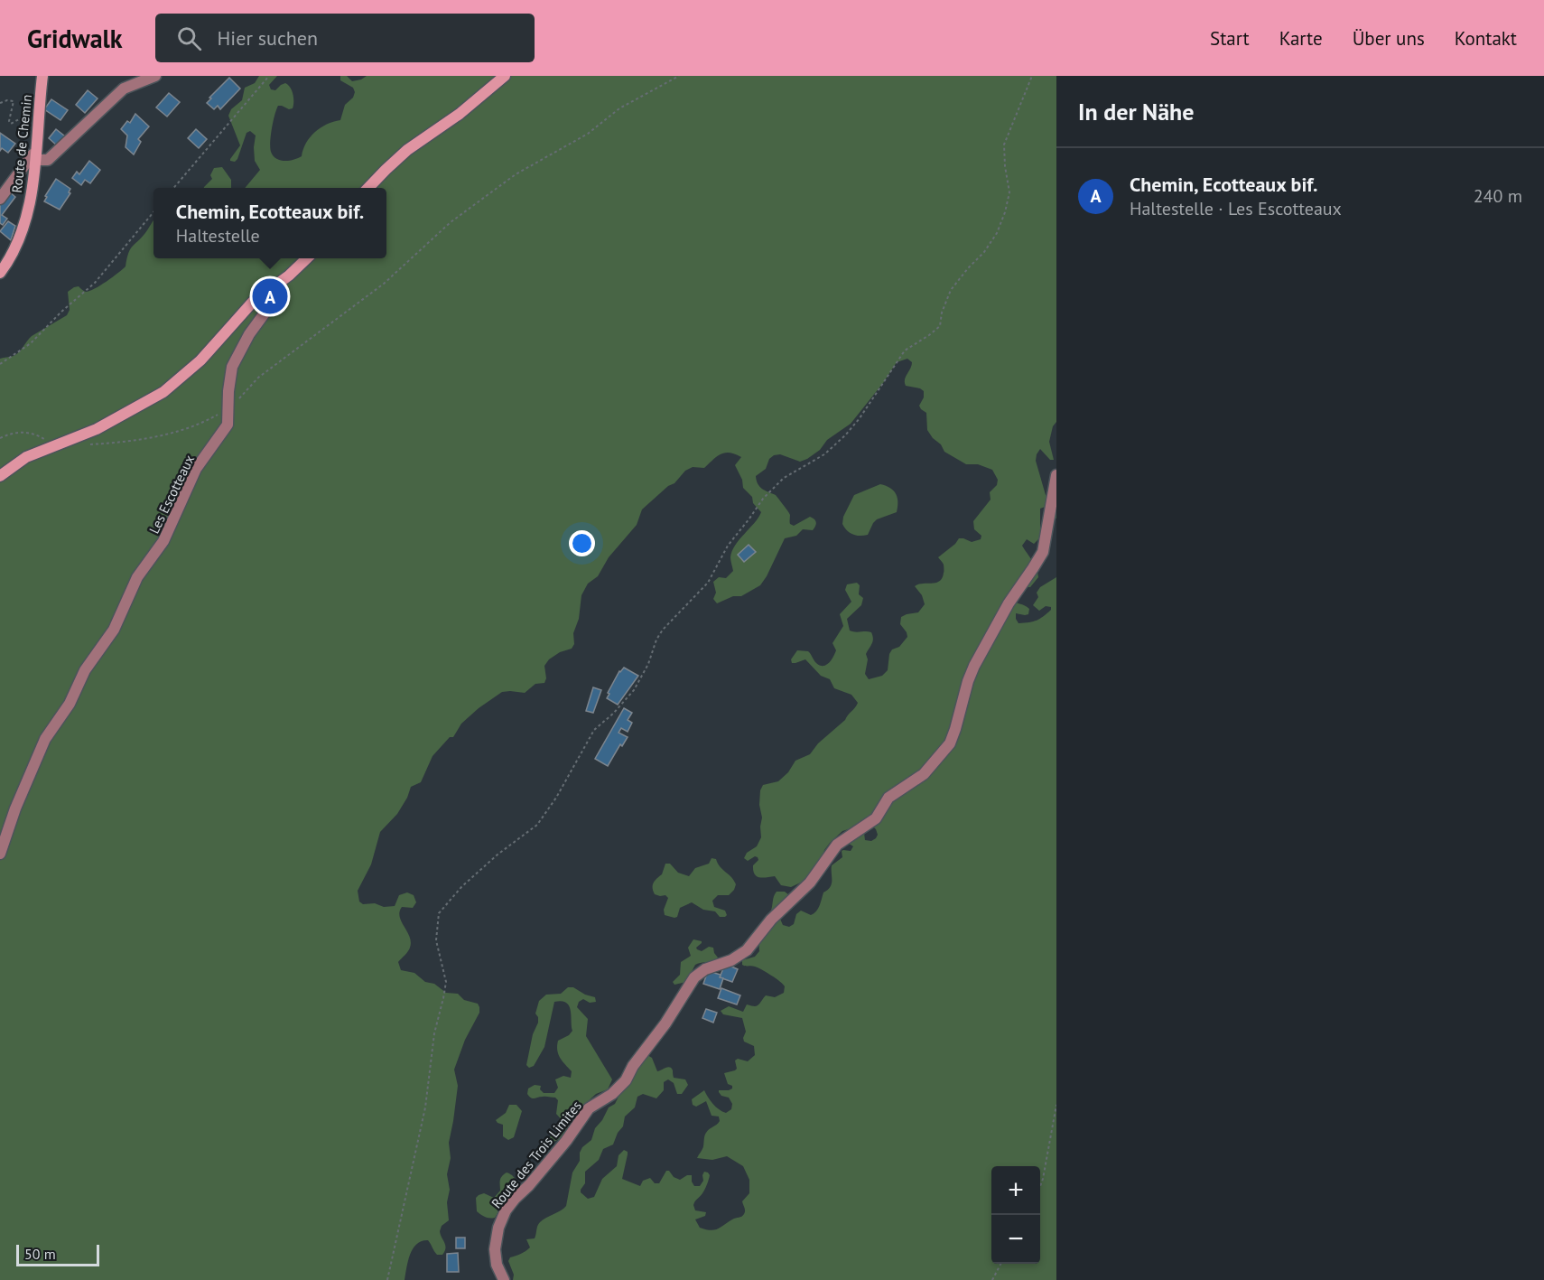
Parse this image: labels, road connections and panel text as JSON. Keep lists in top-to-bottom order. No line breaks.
{"streets":{"street":["Route de Chemin","Les Escotteaux","Route des Trois Limites"]},"scale_bar":"50 m","page":{"header":"Gridwalk","search":"Hier suchen","nav":["Start","Karte","Über uns","Kontakt"],"heading":"In der Nähe","list":[{"mark":"A","name":"Chemin, Ecotteaux bif.","note":"Haltestelle · Les Escotteaux","value":"240 m"}],"popup":["Chemin, Ecotteaux bif.","Haltestelle"],"pins":"A","map_buttons":["+","−"],"scale":"50 m"}}
